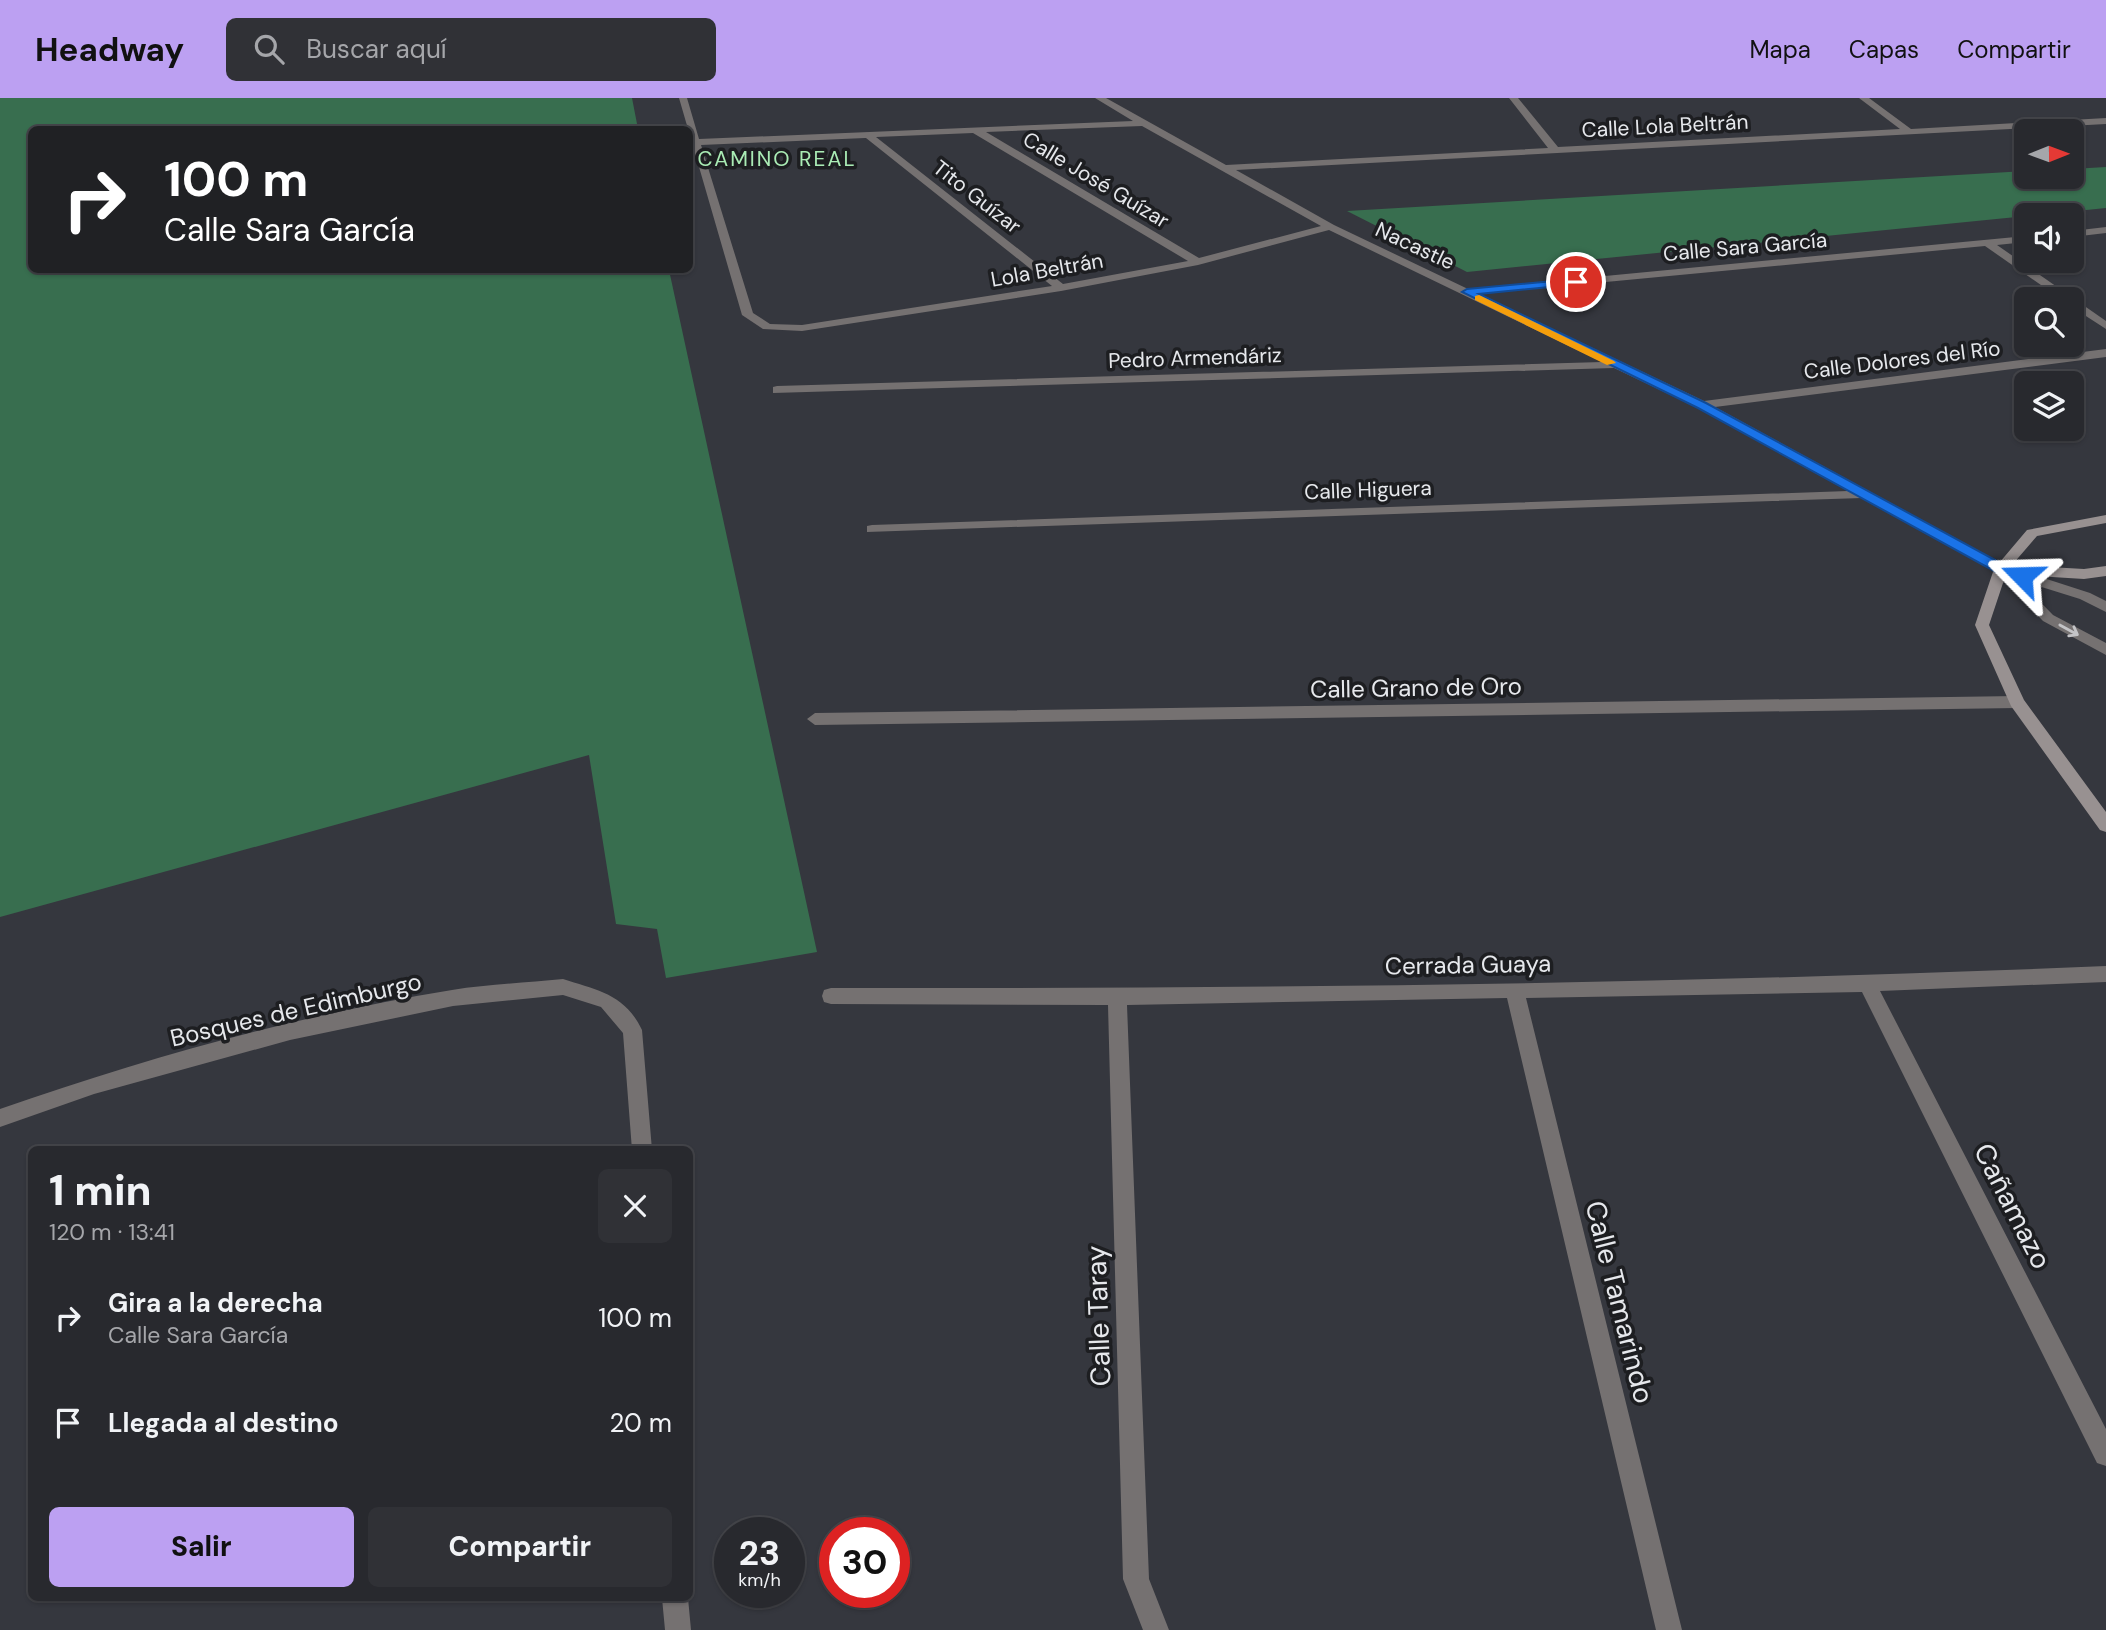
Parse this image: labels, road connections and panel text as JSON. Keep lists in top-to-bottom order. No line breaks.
{"streets":{"street":["Calle Lola Beltrán","Calle José Guízar","Tito Guízar","Nacastle","Calle Sara García","Lola Beltrán","Pedro Armendáriz","Calle Dolores del Río","Calle Higuera","Calle Grano de Oro","Cerrada Guaya","Bosques de Edimburgo","Cañamazo","Calle Tamarindo","Calle Taray"]},"crossings":[["Calle Lola Beltrán","Nacastle"],["Calle José Guízar","Lola Beltrán"],["Tito Guízar","Lola Beltrán"],["Nacastle","Calle Sara García"],["Nacastle","Lola Beltrán"],["Nacastle","Pedro Armendáriz"],["Nacastle","Calle Dolores del Río"],["Nacastle","Calle Higuera"],["Cerrada Guaya","Cañamazo"],["Cerrada Guaya","Calle Tamarindo"],["Cerrada Guaya","Calle Taray"]],"districts":["CAMINO REAL"],"north":"right","page":{"header":"Headway","search":"Buscar aquí","nav":["Mapa","Capas","Compartir"],"turn":["100 m","Calle Sara García"],"heading":["1 min","120 m · 13:41"],"list":[{"name":"Gira a la derecha","note":"Calle Sara García","value":"100 m"},{"name":"Llegada al destino","value":"20 m"}],"buttons":["Salir","Compartir"],"speed":"23 km/h","limit":"30"}}
